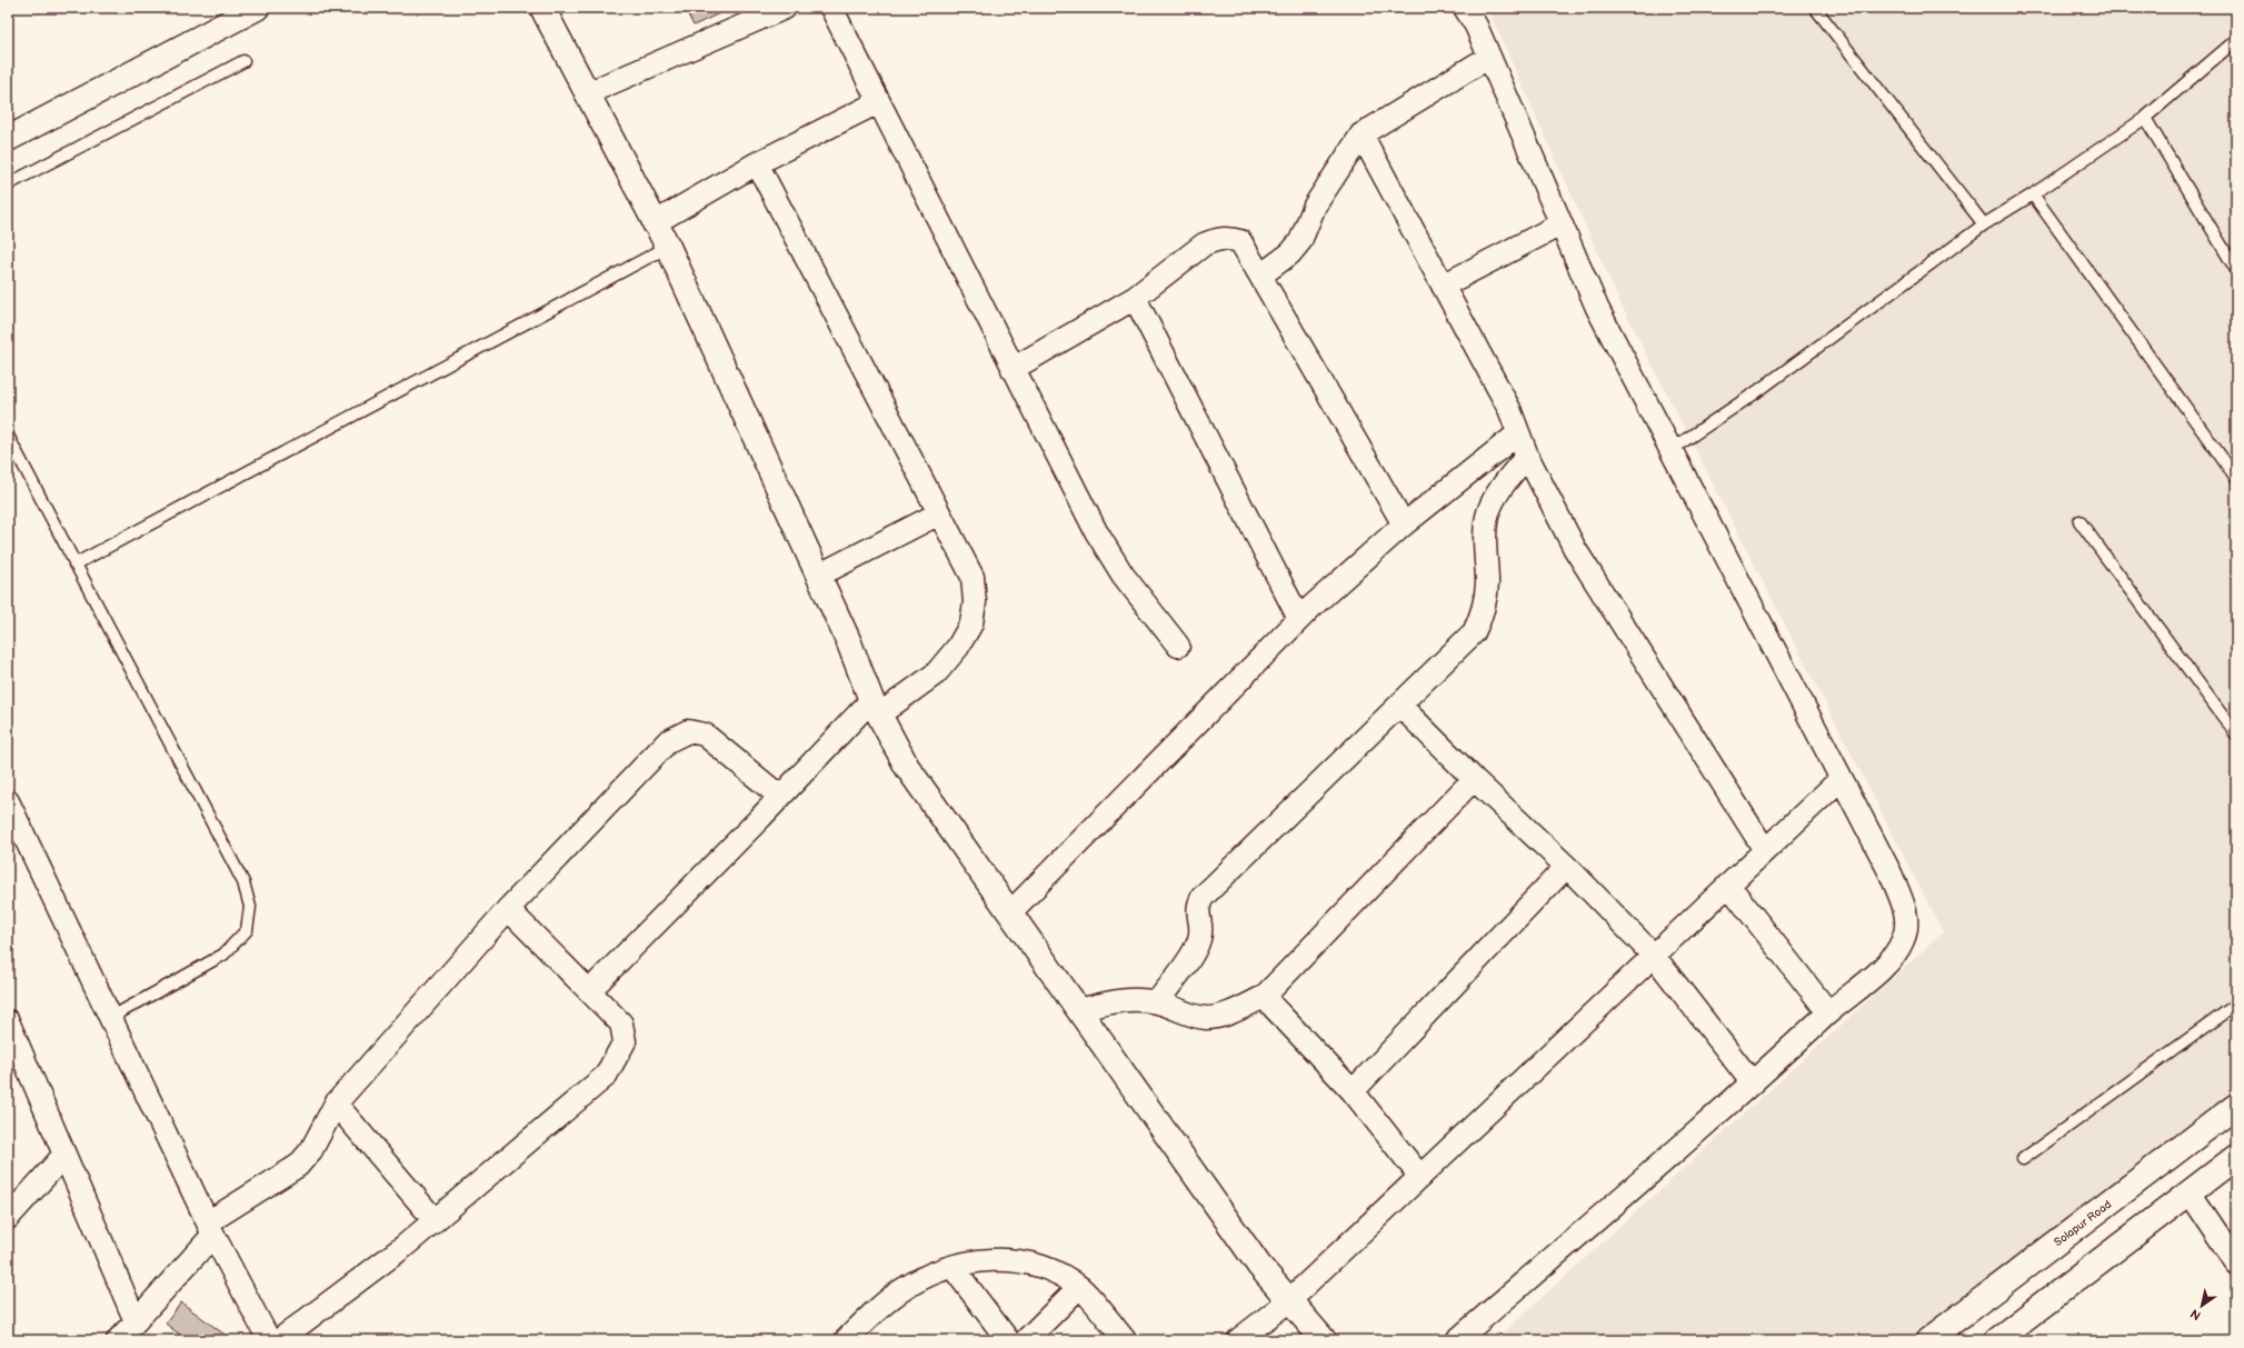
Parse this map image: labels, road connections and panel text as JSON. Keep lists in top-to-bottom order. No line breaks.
{"streets":{"street":["Solapur Road"]},"north":"bottom left"}
